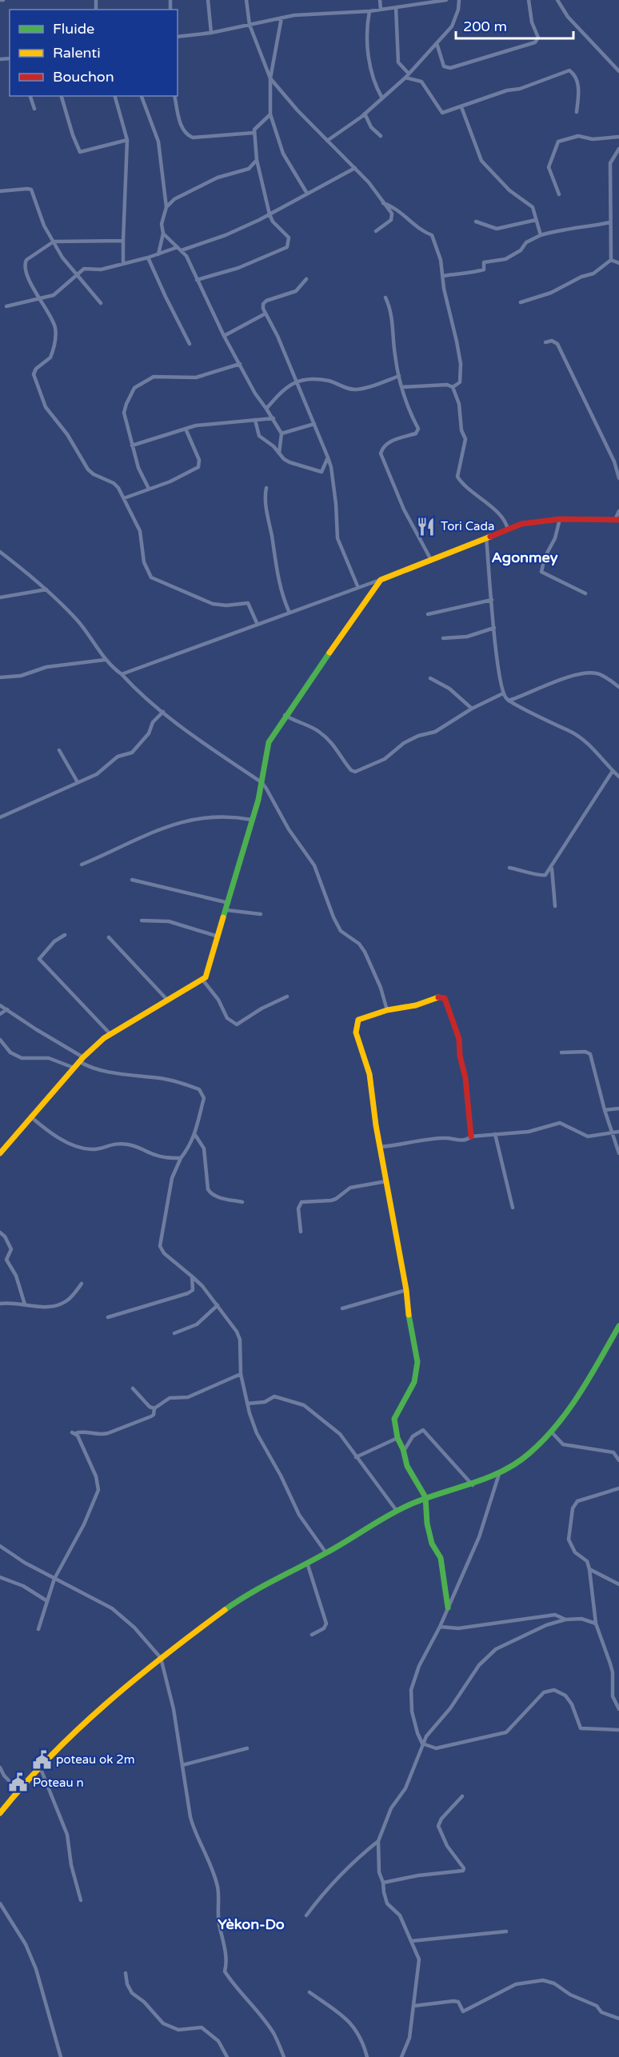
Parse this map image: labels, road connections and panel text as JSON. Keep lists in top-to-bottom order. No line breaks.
{"districts":["Agonmey","Yèkon-Do"],"places":{"restaurant":["Tori Cada"],"public building":["poteau ok 2m","Poteau n"]},"legend":["Fluide","Ralenti","Bouchon"],"scale_bar":"200 m"}
